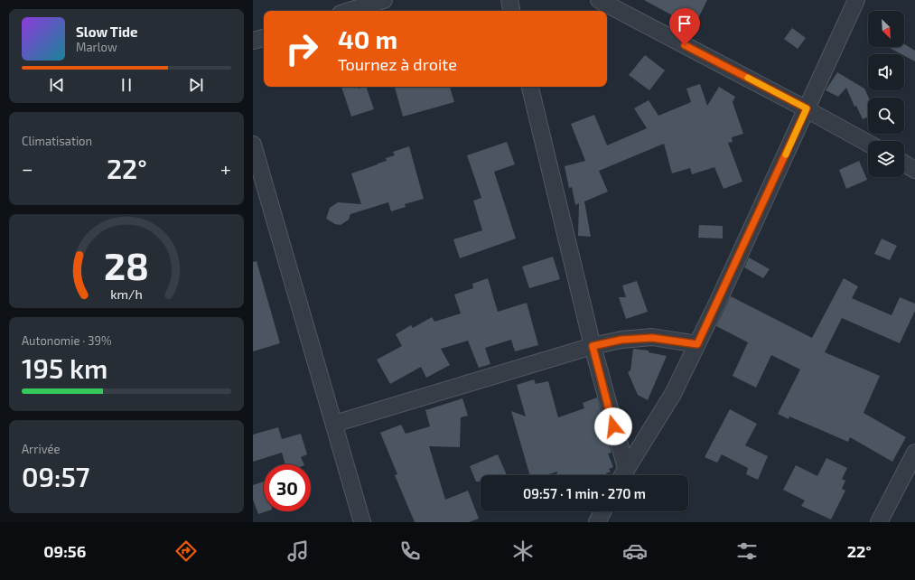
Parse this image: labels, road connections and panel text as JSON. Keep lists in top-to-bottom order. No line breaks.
{"north":"bottom right","page":{"turn":["40 m","Tournez à droite"],"song":["Slow Tide","Marlow"],"tile":["Climatisation",["Autonomie · 39%","195 km"],["Arrivée","09:57"]],"heat":["−","22°","+"],"limit":"30","trip":"09:57 · 1 min · 270 m","tabs":["09:56","22°"],"gauge":["28","km/h"]}}
